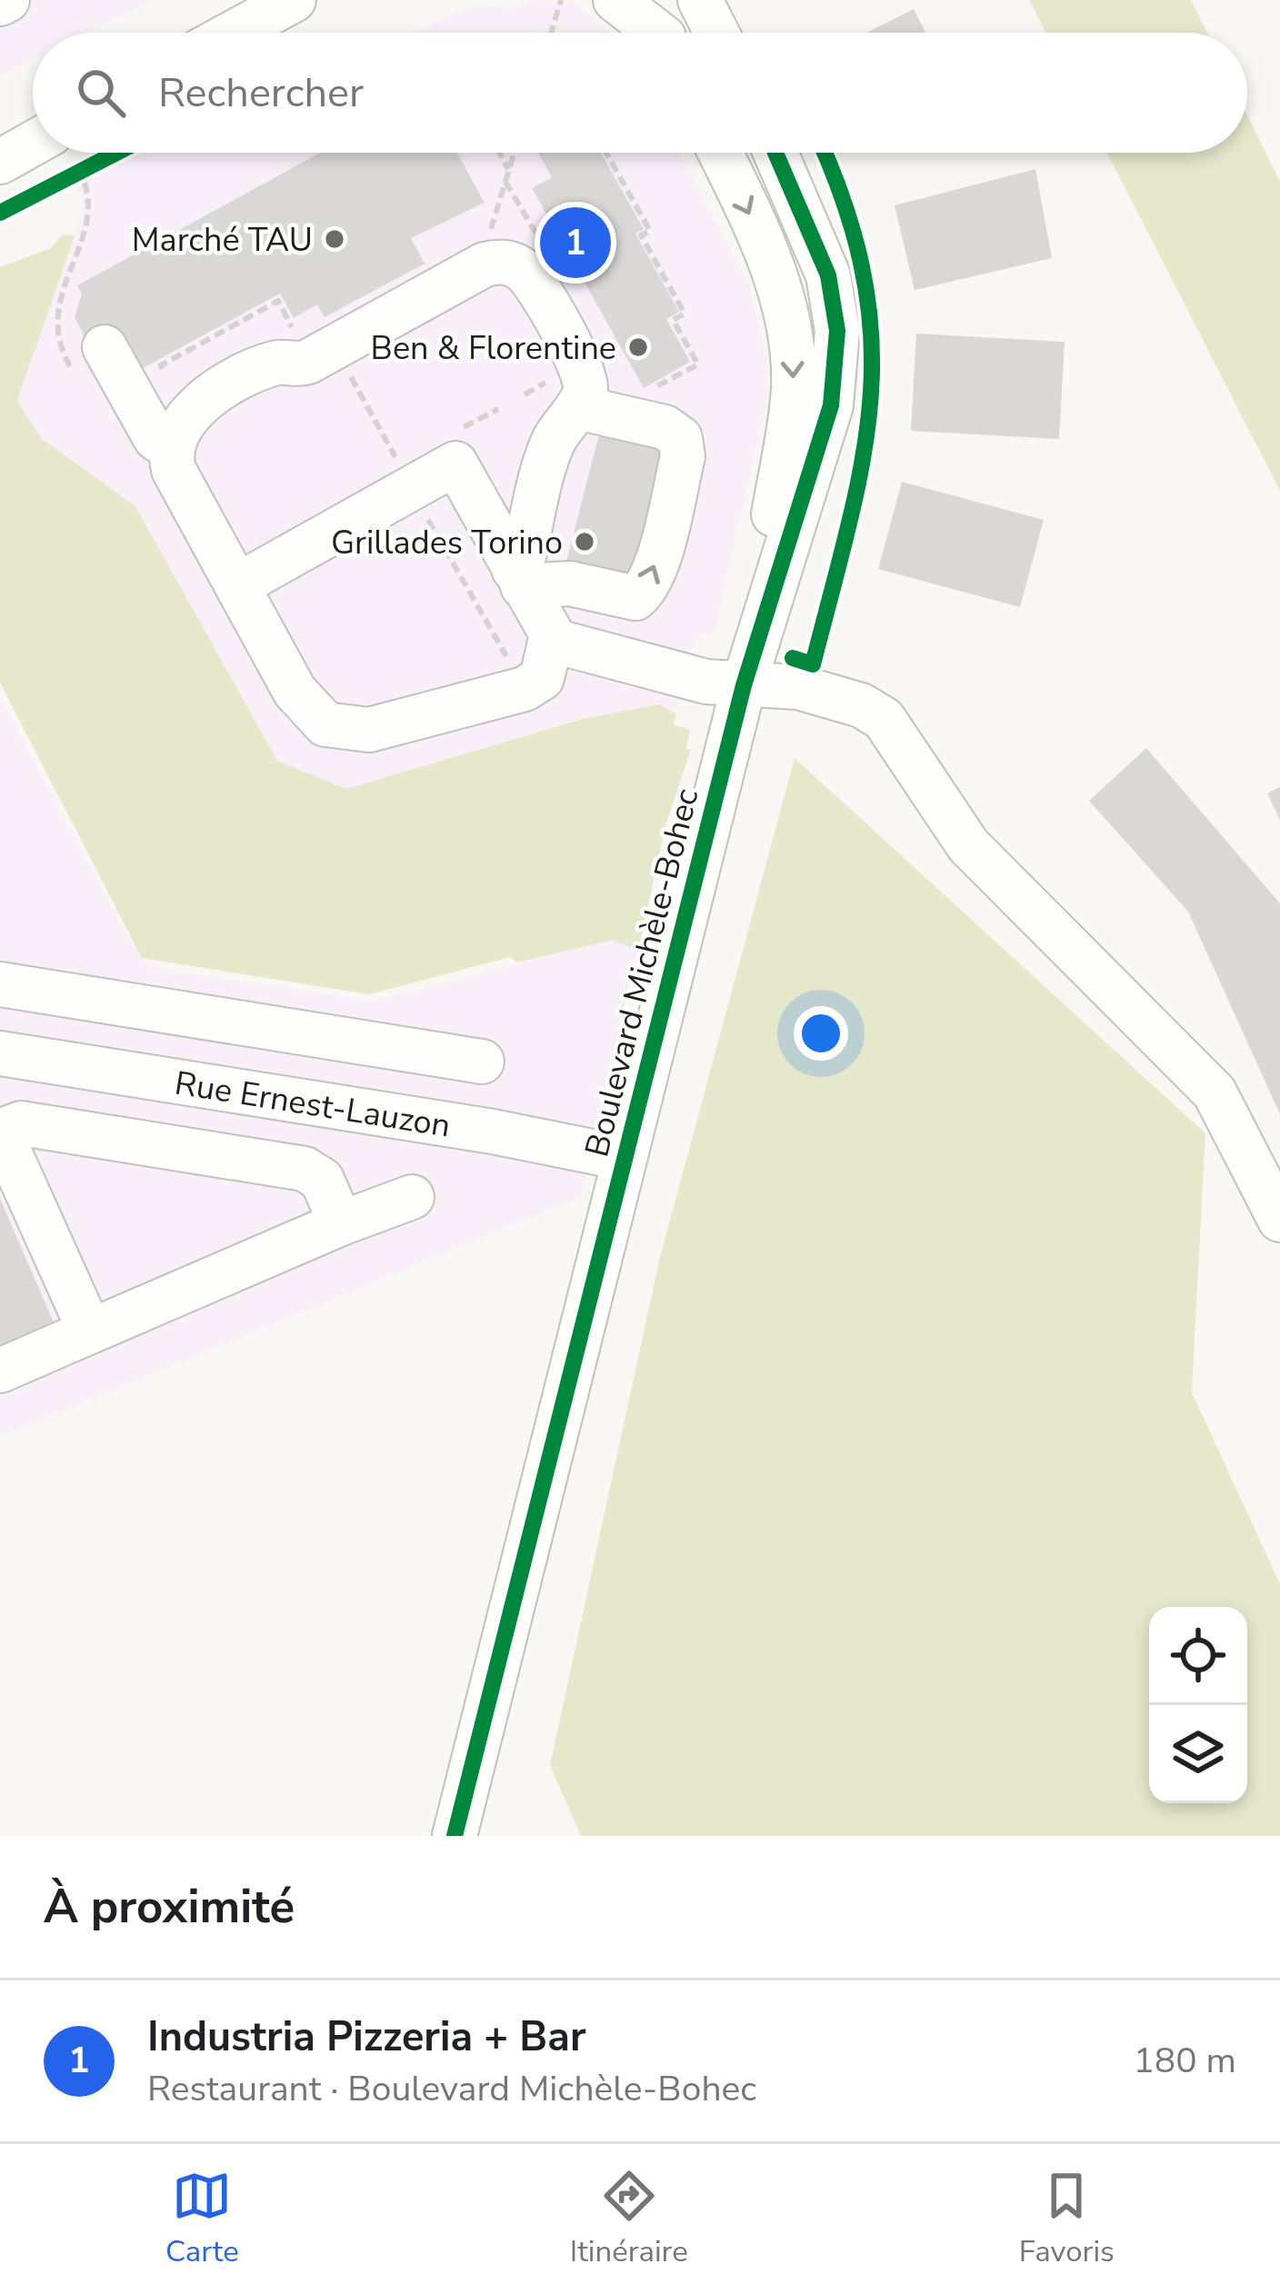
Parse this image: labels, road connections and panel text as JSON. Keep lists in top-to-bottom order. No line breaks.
{"streets":{"street":["Boulevard Michèle-Bohec","Rue Ernest-Lauzon"]},"crossings":[["Boulevard Michèle-Bohec","Rue Ernest-Lauzon"]],"places":["Marché TAU","Ben & Florentine","Grillades Torino"],"page":{"search":"Rechercher","pins":"1","heading":"À proximité","list":[{"mark":"1","name":"Industria Pizzeria + Bar","note":"Restaurant · Boulevard Michèle-Bohec","value":"180 m"}],"nav":["Carte","Itinéraire","Favoris"]}}
